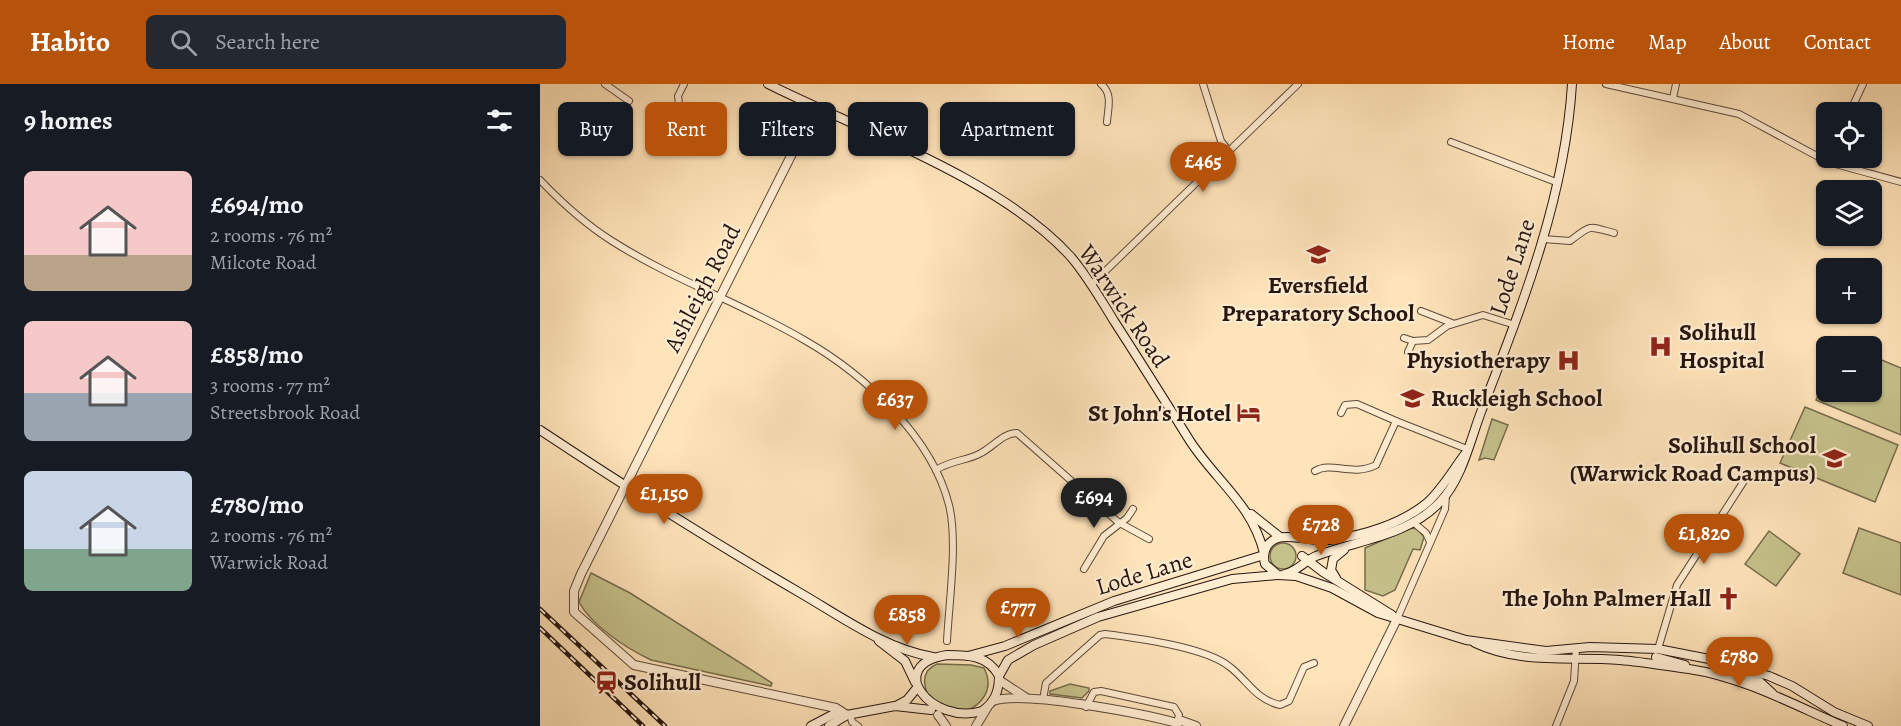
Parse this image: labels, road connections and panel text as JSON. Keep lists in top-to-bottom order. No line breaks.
{"streets":{"main road":["Lode Lane","Warwick Road"],"street":["Ashleigh Road"]},"crossings":[["Lode Lane","Warwick Road"]],"places":{"school or university":["Eversfield Preparatory School","Ruckleigh School","Solihull School (Warwick Road Campus)"],"hospital":["Solihull Hospital","Physiotherapy"],"hotel":["St John's Hotel"],"church":["The John Palmer Hall"],"station":["Solihull"]},"page":{"header":"Habito","search":"Search here","nav":["Home","Map","About","Contact"],"heading":"9 homes","map_buttons":["+","−"],"chip":["Buy","Rent","Filters","New","Apartment"],"price":["£465","£637","£1,150","£694","£728","£1,820","£777","£858","£780"],"list":[{"name":"£694/mo","note":"2 rooms · 76 m² · Milcote Road"},{"name":"£858/mo","note":"3 rooms · 77 m² · Streetsbrook Road"},{"name":"£780/mo","note":"2 rooms · 76 m² · Warwick Road"}]}}
